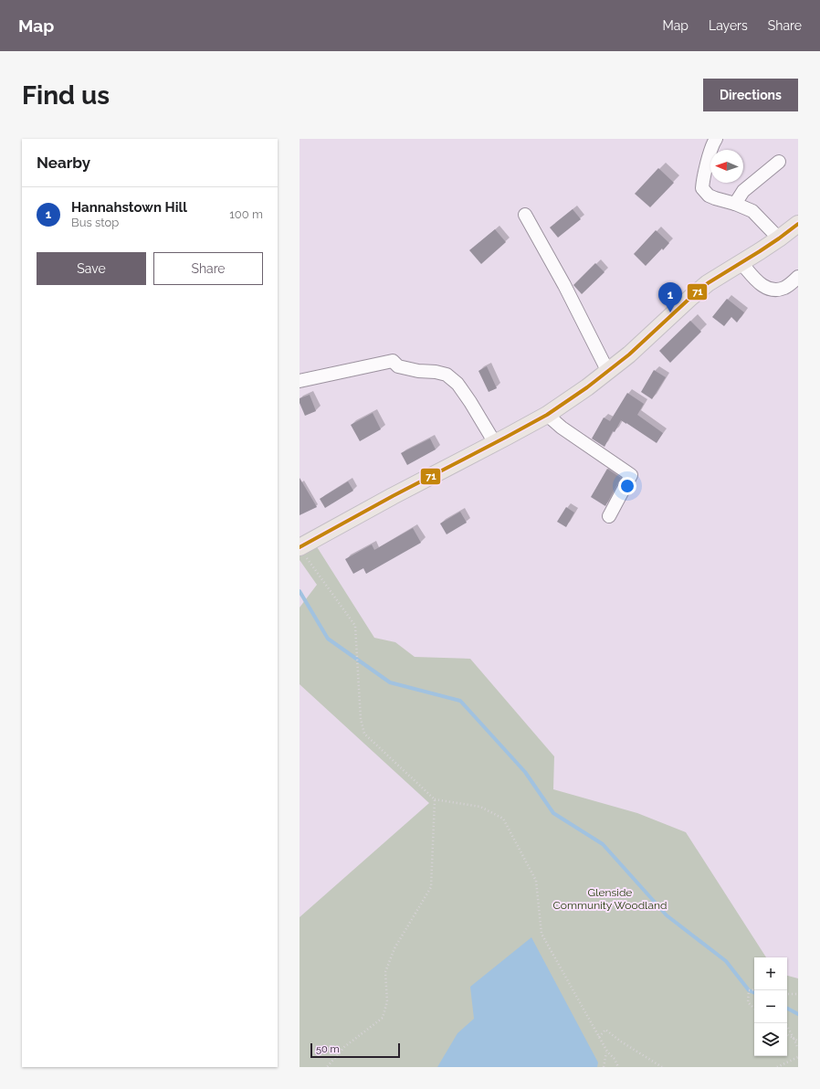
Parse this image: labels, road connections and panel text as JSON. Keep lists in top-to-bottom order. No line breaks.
{"parks":["Glenside Community Woodland"],"lines":["transit line 71"],"scale_bar":"50 m","north":"left","page":{"header":"Map","nav":["Map","Layers","Share"],"buttons":["Directions",["Save","Share"]],"title":"Find us","heading":"Nearby","list":[{"mark":"1","name":"Hannahstown Hill","note":"Bus stop","value":"100 m"}],"pins":"1","map_buttons":["+","−"],"scale":"50 m"}}
